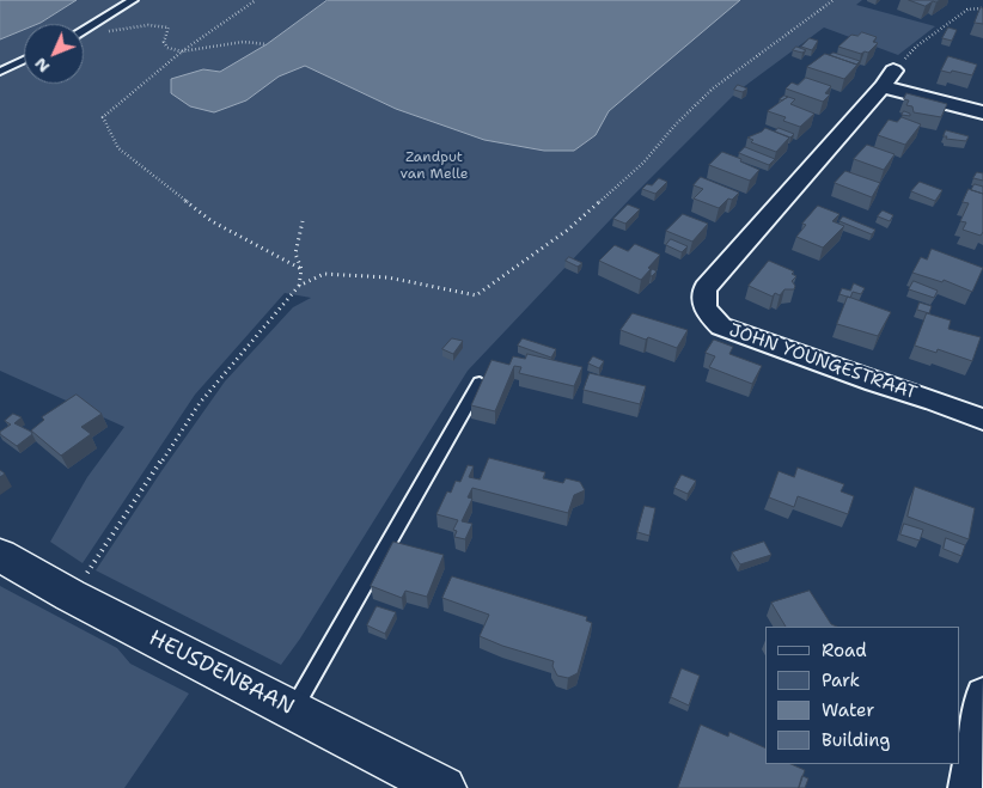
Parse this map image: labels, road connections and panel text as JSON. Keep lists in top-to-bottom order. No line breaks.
{"streets":{"main road":["HEUSDENBAAN"],"street":["JOHN YOUNGESTRAAT"]},"parks":["Zandput van Melle"],"legend":["Road","Park","Water","Building"],"north":"bottom left"}
